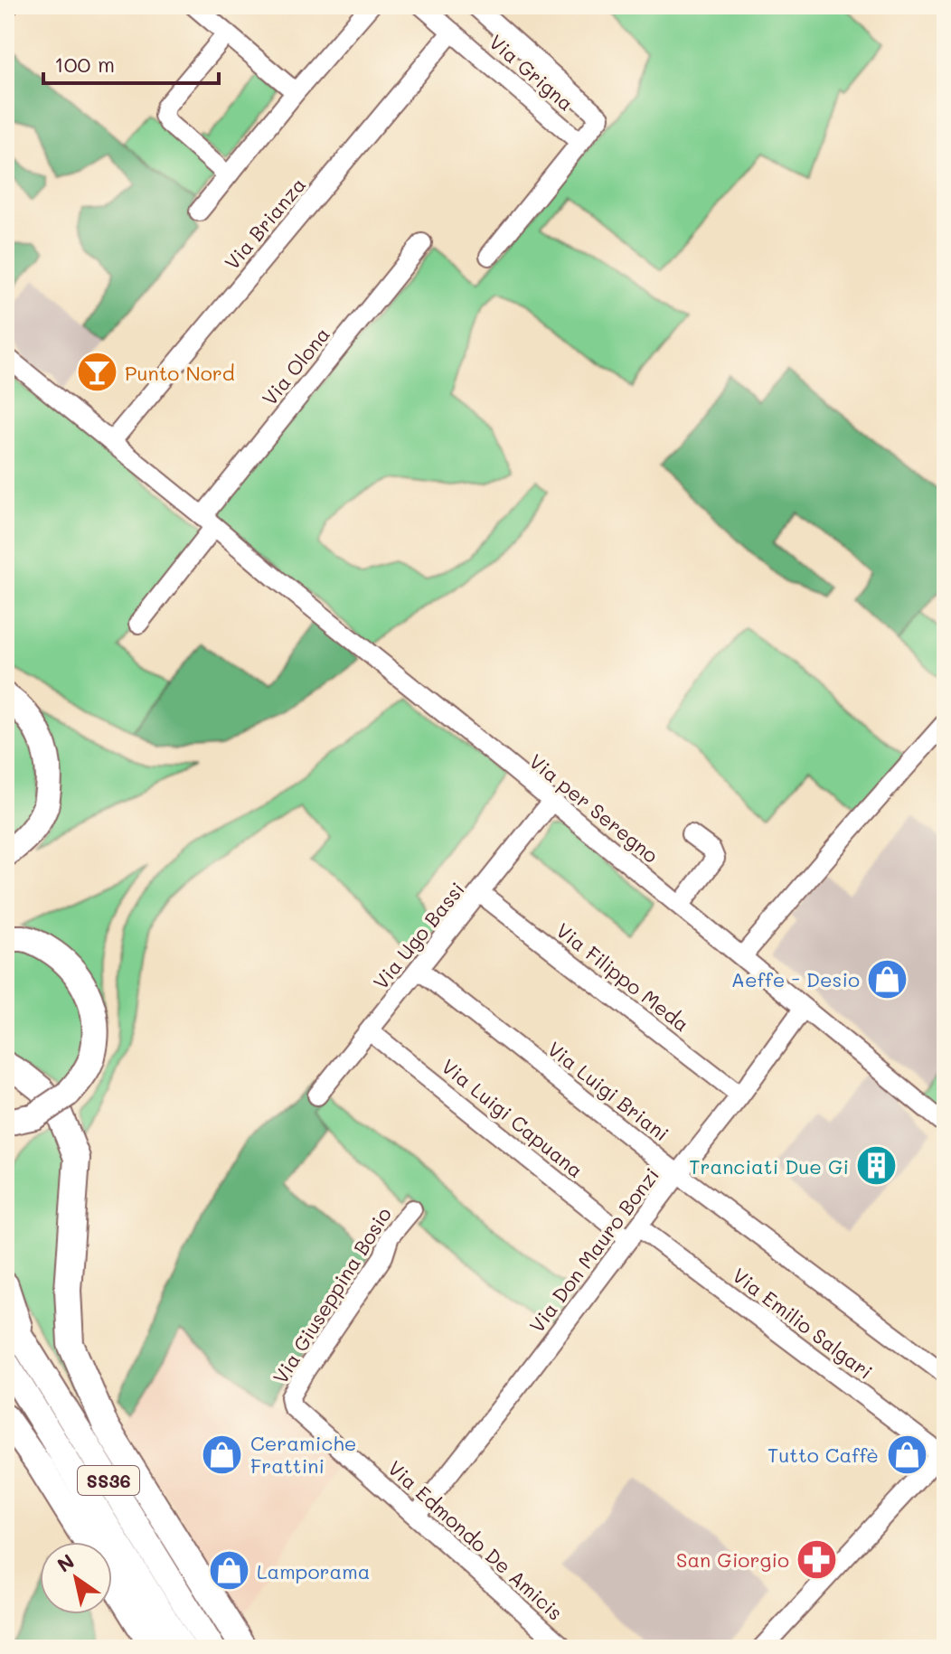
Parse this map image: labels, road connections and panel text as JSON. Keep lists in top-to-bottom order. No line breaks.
{"streets":{"highway":["SS36"],"street":["Via Grigna","Via Brianza","Via Olona","Via per Seregno","Via Ugo Bassi","Via Filippo Meda","Via Luigi Briani","Via Luigi Capuana","Via Don Mauro Bonzi","Via Giuseppina Bosio","Via Emilio Salgari","Via Edmondo De Amicis"]},"crossings":[["Via Grigna","Via Brianza"],["Via Brianza","Via per Seregno"],["Via Olona","Via per Seregno"],["Via per Seregno","Via Ugo Bassi"],["Via per Seregno","Via Don Mauro Bonzi"],["Via Ugo Bassi","Via Filippo Meda"],["Via Ugo Bassi","Via Luigi Briani"],["Via Ugo Bassi","Via Luigi Capuana"],["Via Filippo Meda","Via Don Mauro Bonzi"],["Via Luigi Briani","Via Don Mauro Bonzi"],["Via Luigi Capuana","Via Don Mauro Bonzi"],["Via Luigi Capuana","Via Emilio Salgari"],["Via Don Mauro Bonzi","Via Emilio Salgari"],["Via Don Mauro Bonzi","Via Edmondo De Amicis"],["Via Giuseppina Bosio","Via Edmondo De Amicis"]],"places":{"bar":["Punto Nord"],"shop":["Aeffe - Desio","Ceramiche Frattini","Tutto Caffè","Lamporama"],"building":["Tranciati Due Gi"],"pharmacy":["San Giorgio"]},"scale_bar":"100 m","north":"top left"}
